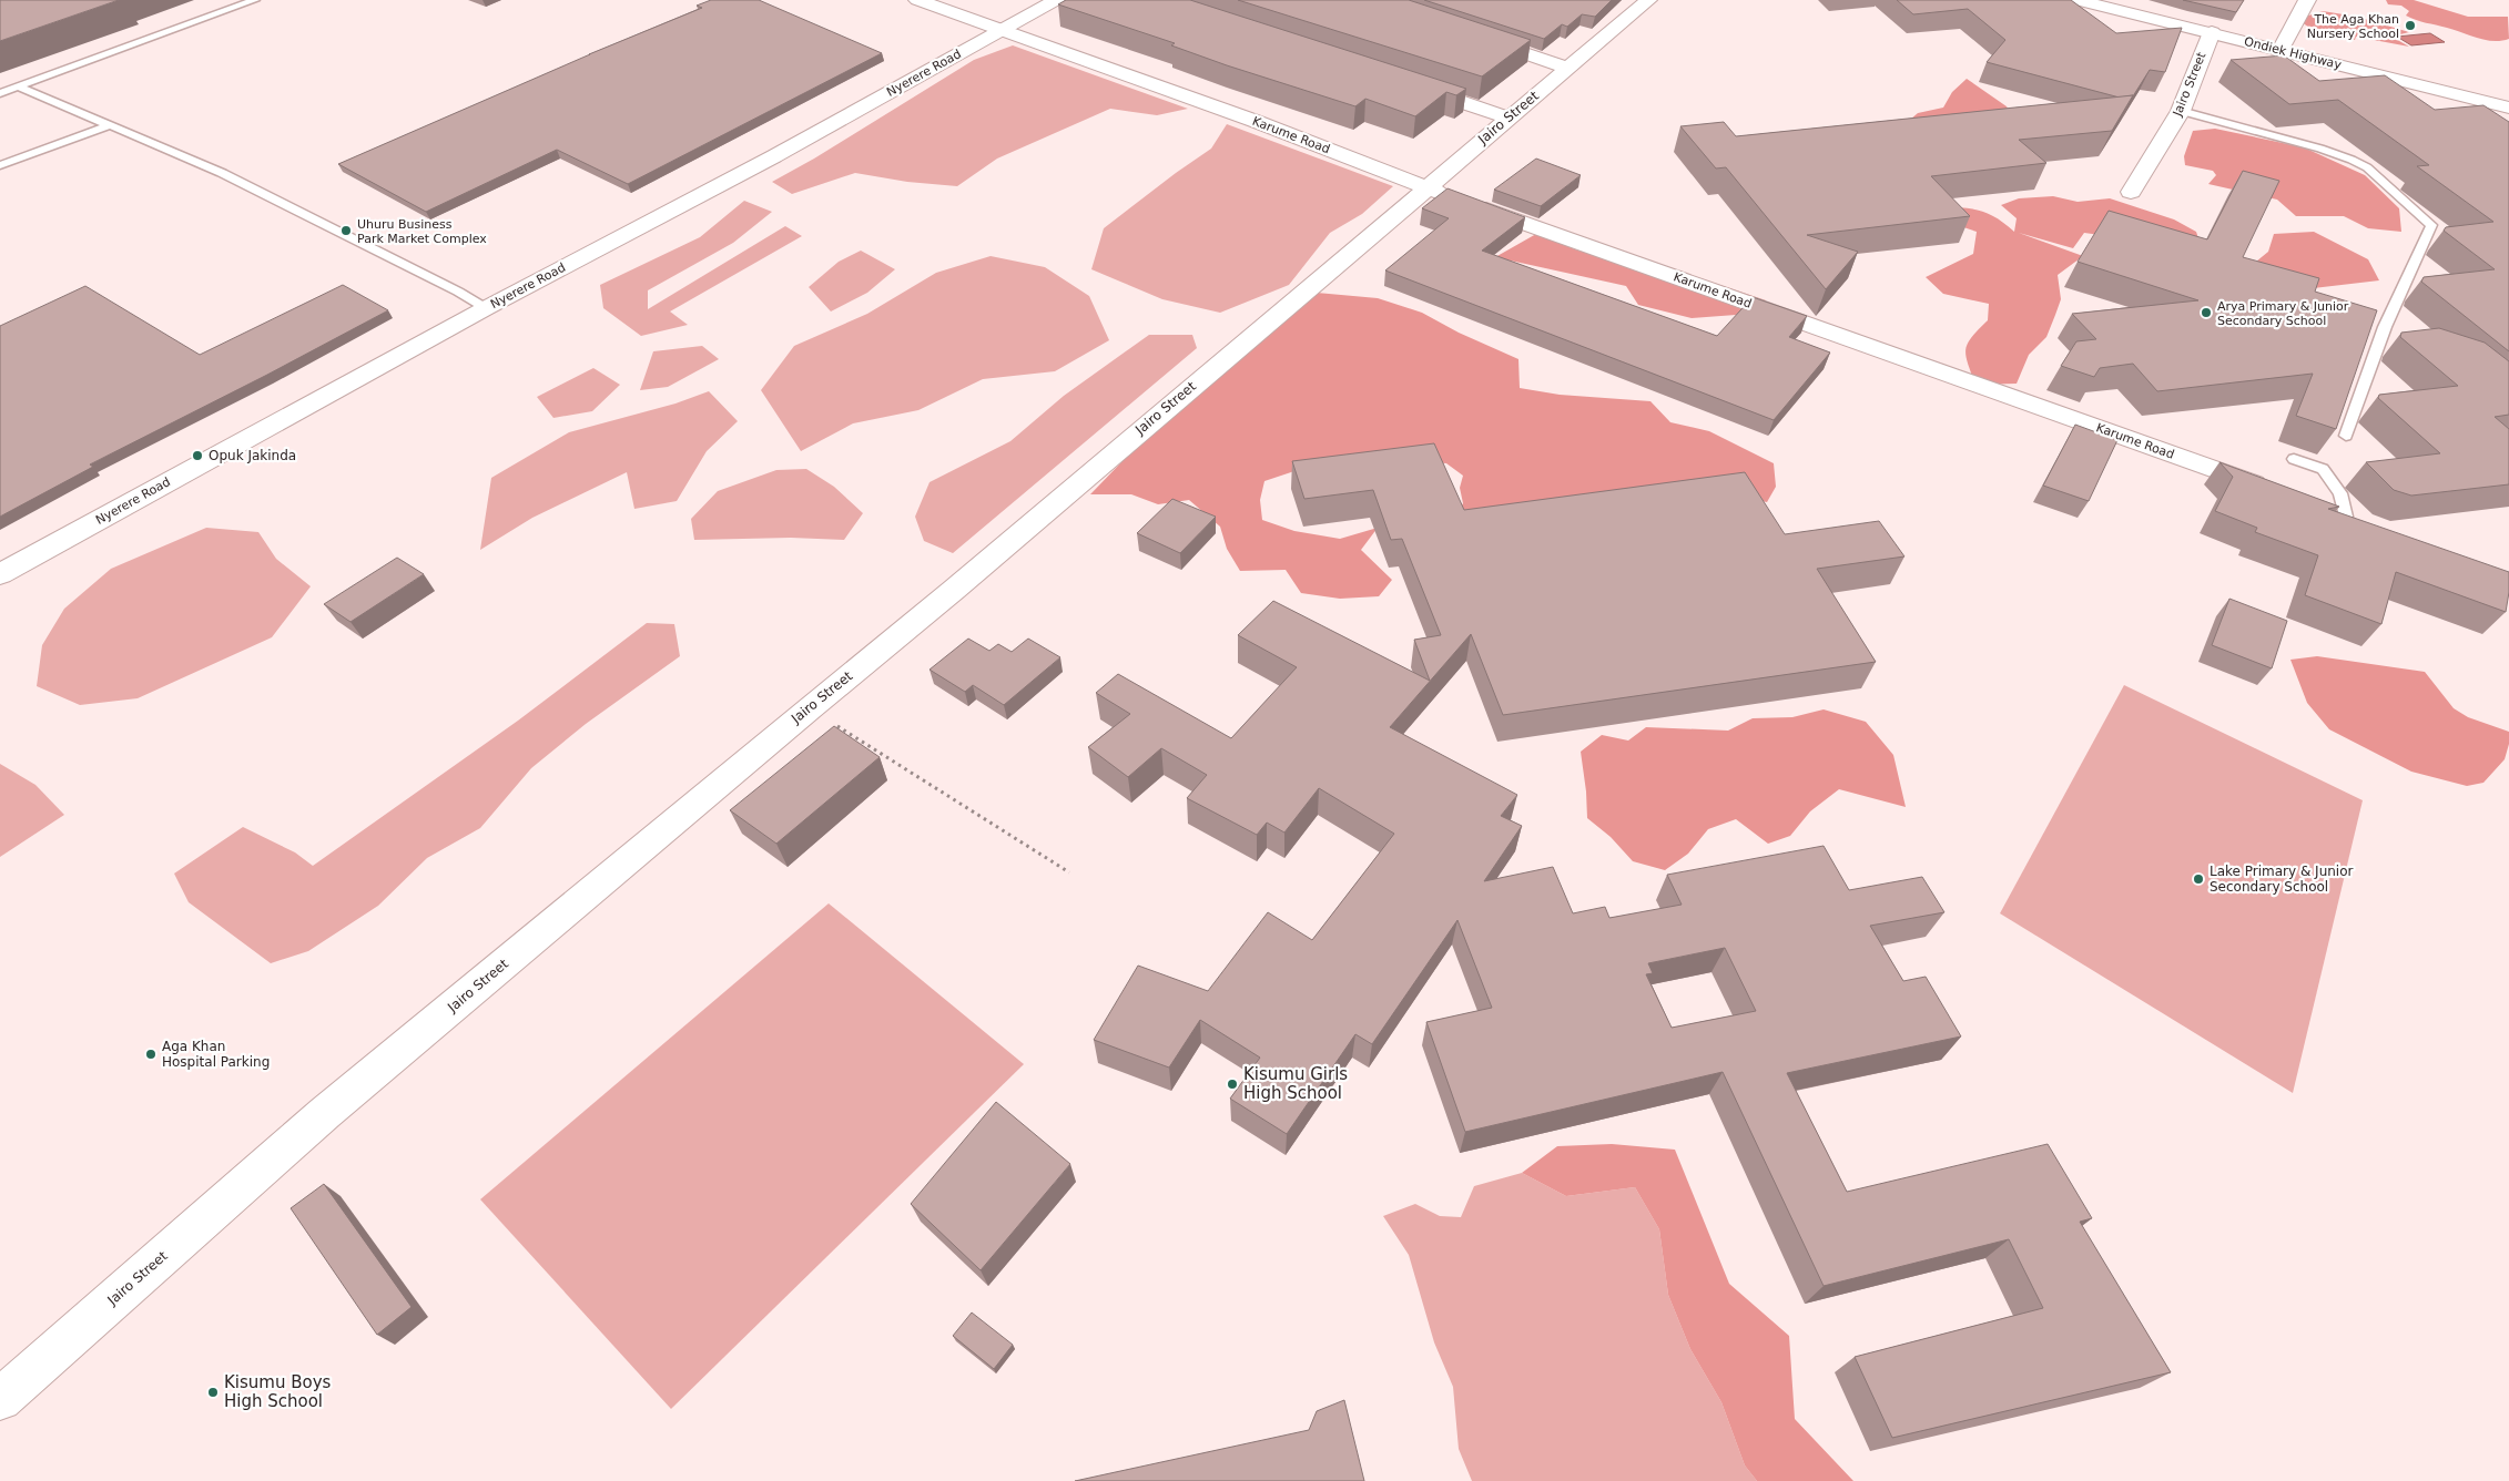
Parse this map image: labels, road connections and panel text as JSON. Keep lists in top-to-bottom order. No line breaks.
{"streets":{"street":["Ondiek Highway","Nyerere Road","Jairo Street","Karume Road"]},"crossings":[["Ondiek Highway","Jairo Street"],["Nyerere Road","Karume Road"],["Jairo Street","Karume Road"]],"places":["The Aga Khan Nursery School","Uhuru Business Park Market Complex","Arya Primary & Junior Secondary School","Opuk Jakinda","Lake Primary & Junior Secondary School","Aga Khan Hospital Parking","Kisumu Girls High School","Kisumu Boys High School"]}
